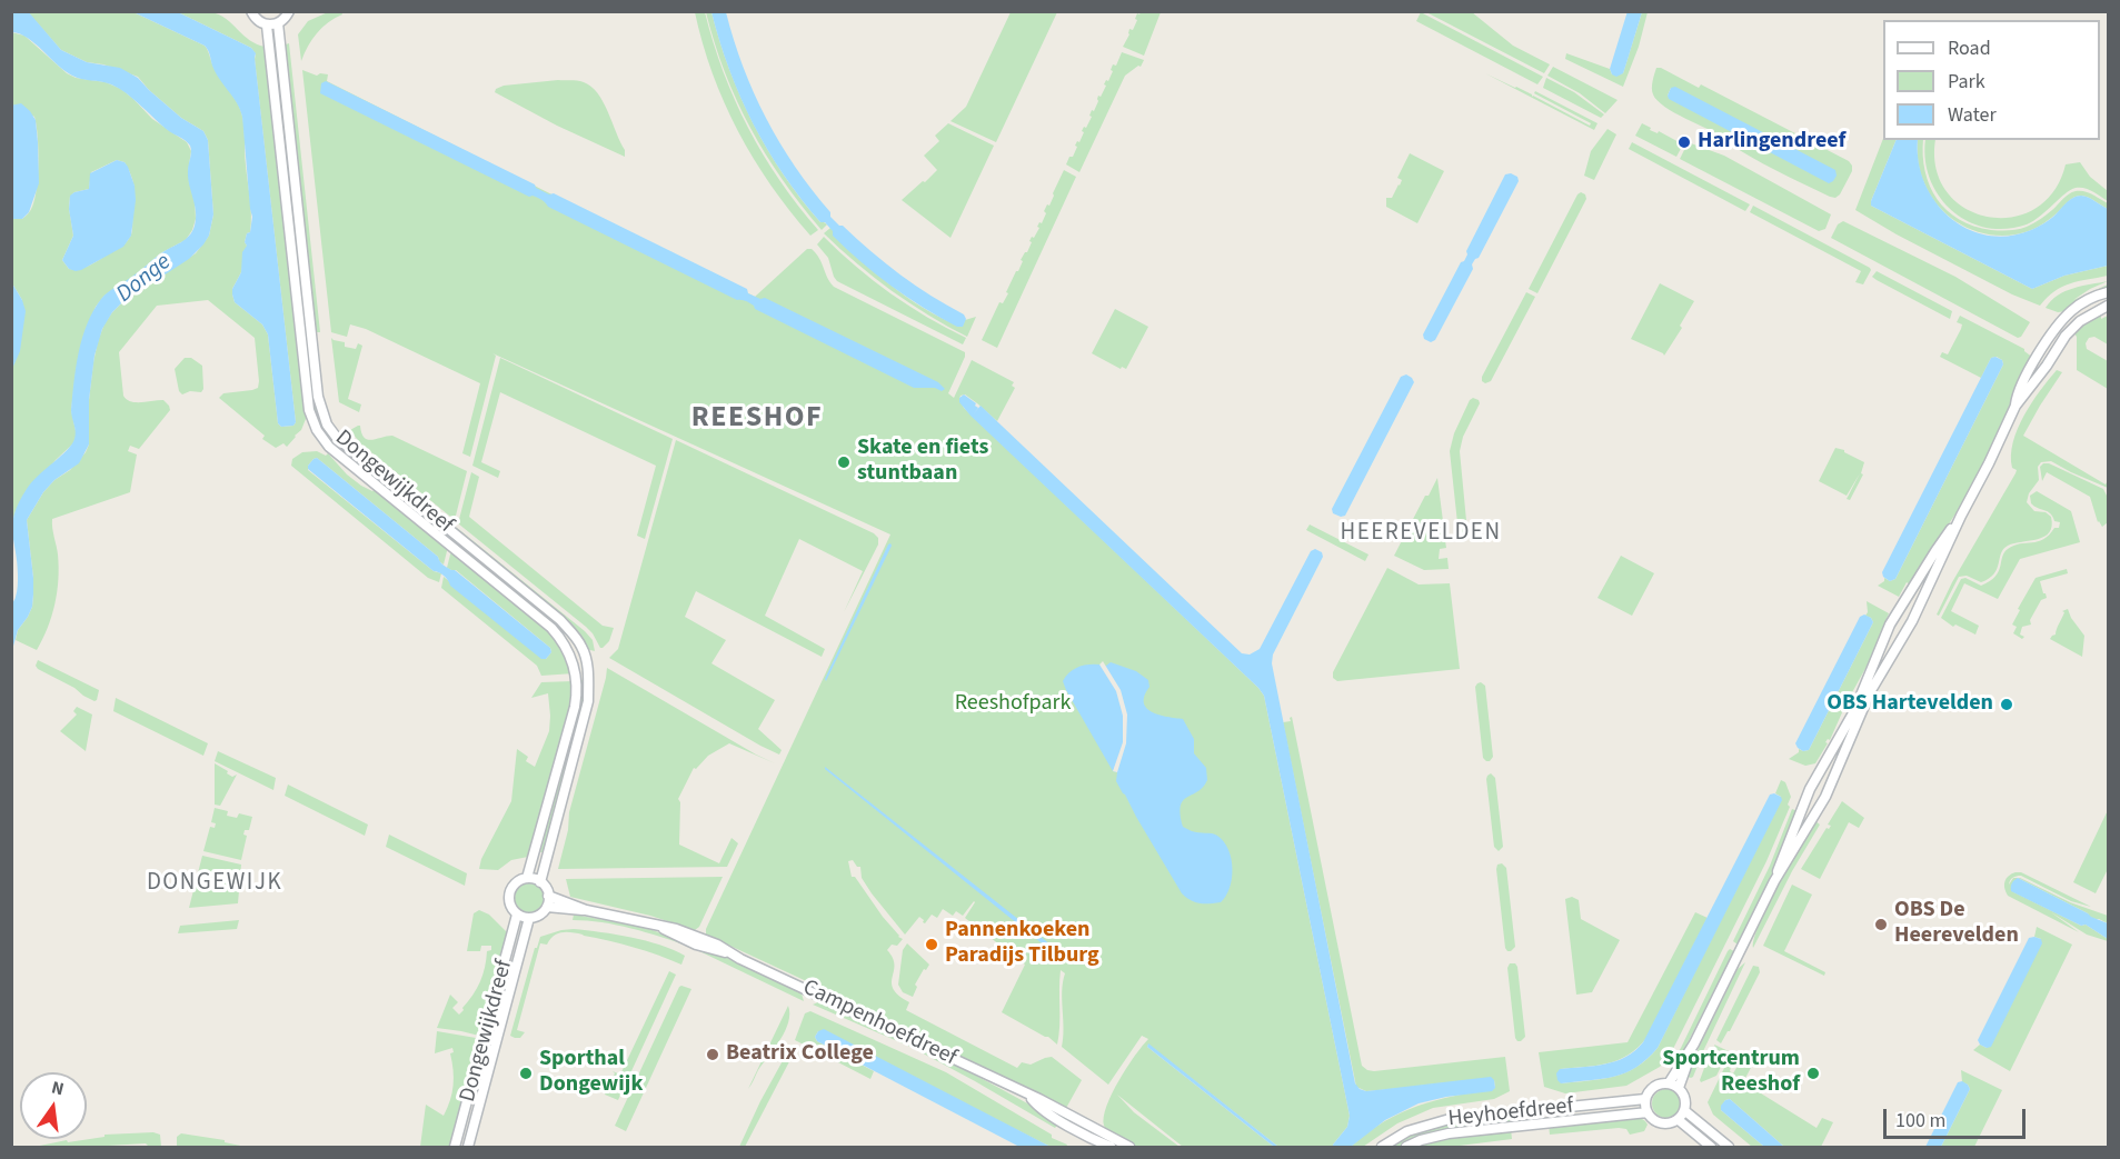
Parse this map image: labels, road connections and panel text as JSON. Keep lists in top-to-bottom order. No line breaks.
{"streets":{"street":["Dongewijkdreef","Campenhoefdreef","Heyhoefdreef"]},"crossings":[["Dongewijkdreef","Campenhoefdreef"]],"districts":["REESHOF","HEEREVELDEN","DONGEWIJK"],"water":["Donge"],"parks":["Reeshofpark"],"places":["Harlingendreef","Skate en fiets stuntbaan","OBS Hartevelden","OBS De Heerevelden","Pannenkoeken Paradijs Tilburg","Beatrix College","Sporthal Dongewijk","Sportcentrum Reeshof"],"legend":["Road","Park","Water"],"scale_bar":"100 m","north":"top"}
